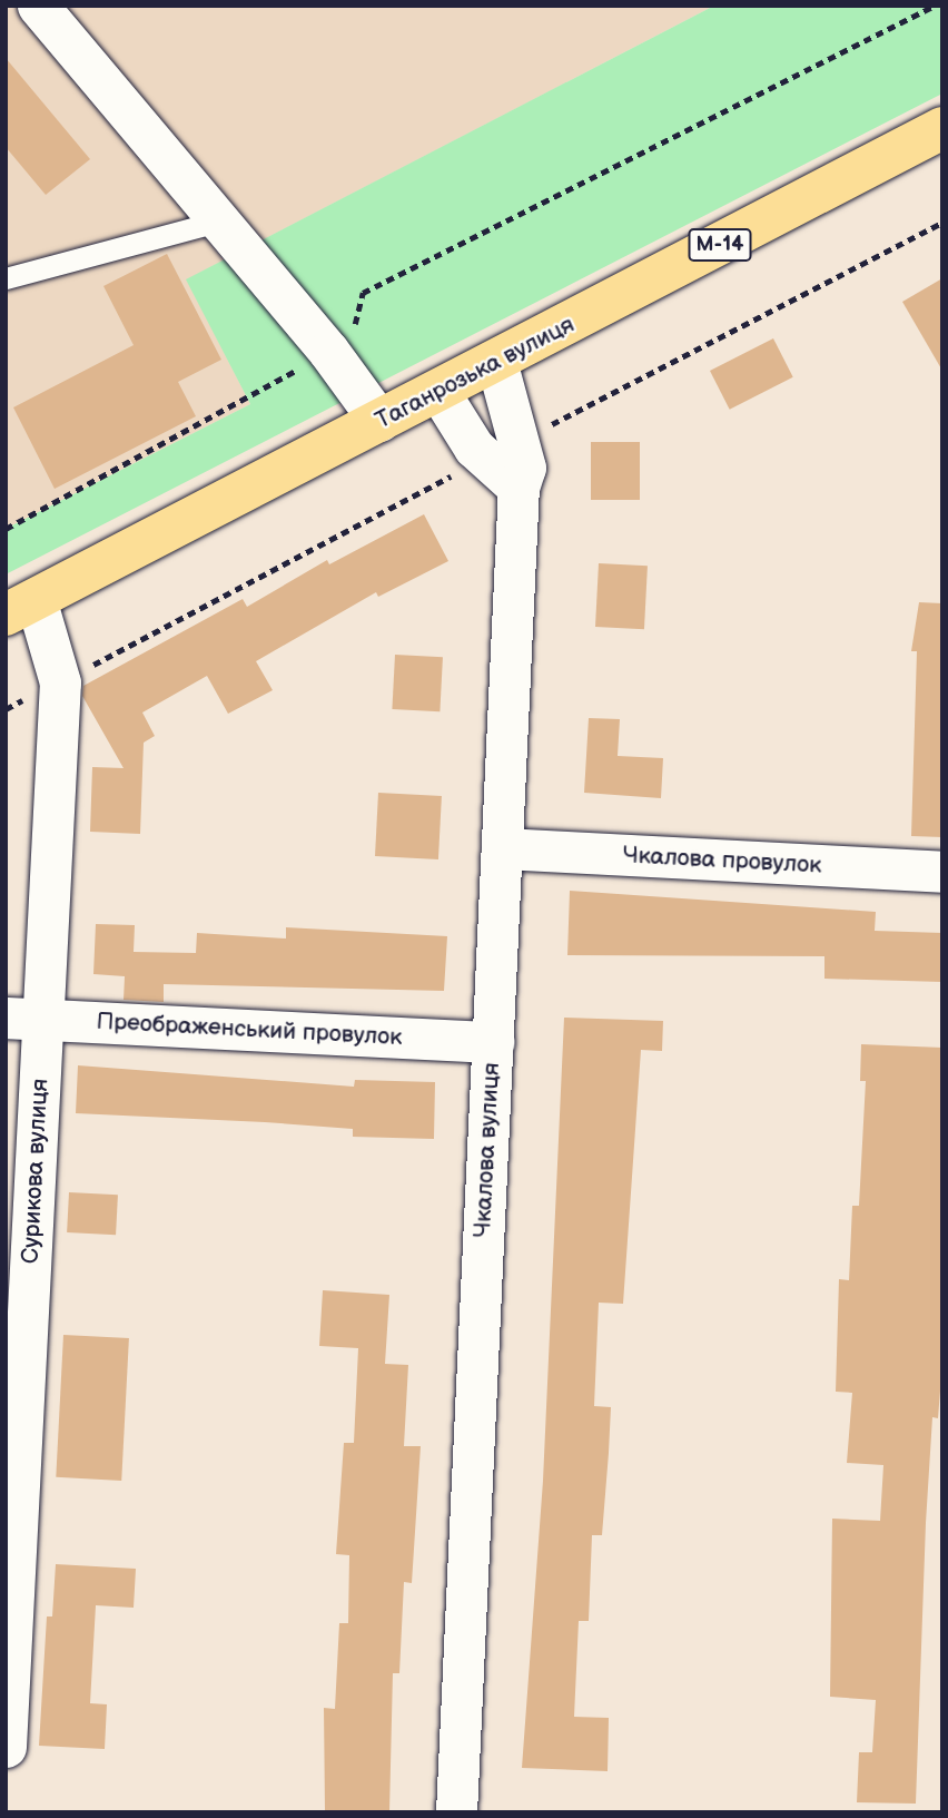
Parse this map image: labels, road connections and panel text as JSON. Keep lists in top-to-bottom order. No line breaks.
{"streets":{"highway":["М-14","Таганрозька вулиця"],"street":["Чкалова провулок","Преображенський провулок","Чкалова вулиця","Сурикова вулиця"]},"crossings":[["Таганрозька вулиця","Чкалова вулиця"],["Таганрозька вулиця","Сурикова вулиця"],["Чкалова провулок","Чкалова вулиця"],["Преображенський провулок","Чкалова вулиця"],["Преображенський провулок","Сурикова вулиця"]]}
